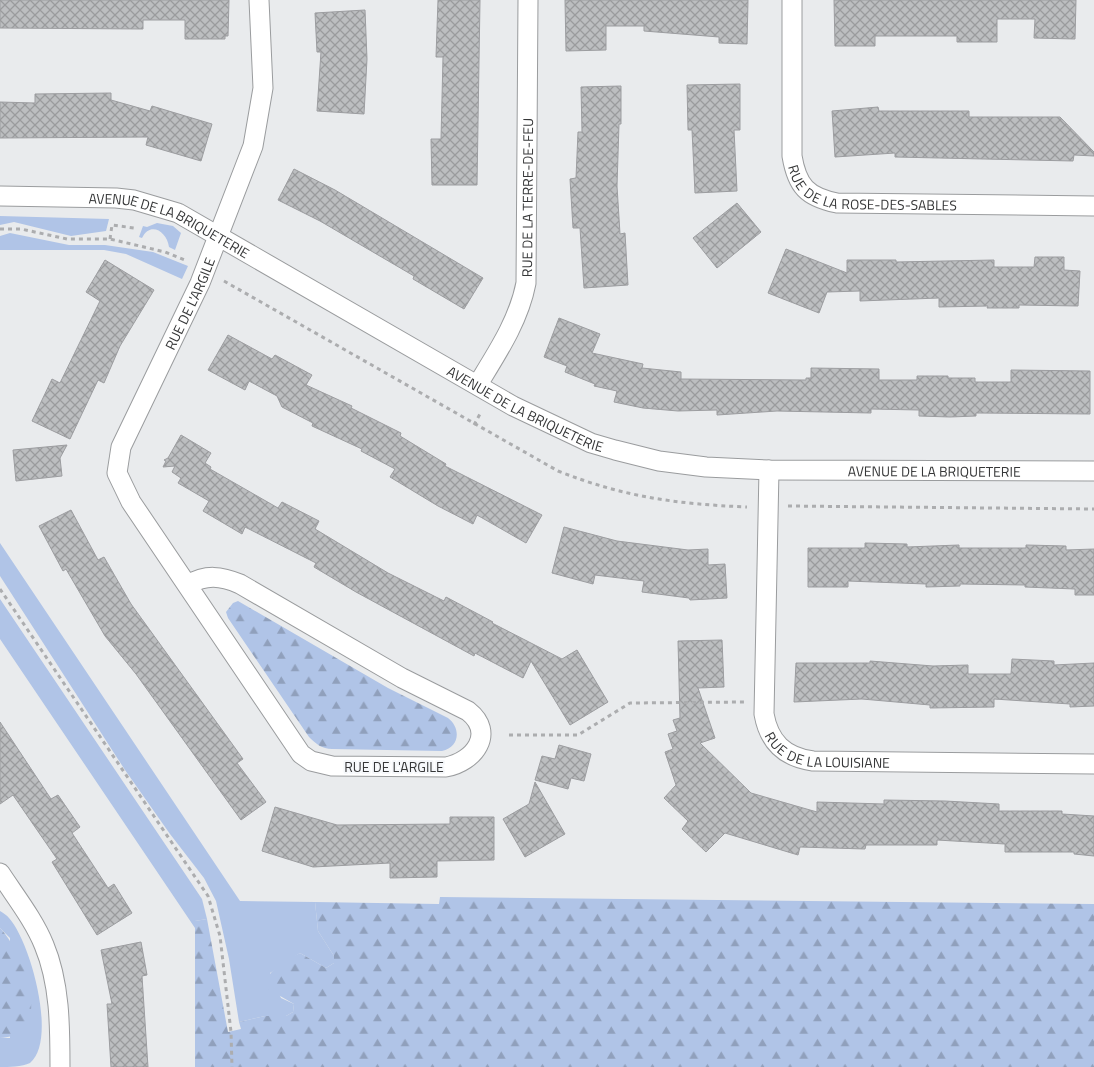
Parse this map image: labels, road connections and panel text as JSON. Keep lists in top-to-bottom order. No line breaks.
{"streets":{"street":["RUE DE LA ROSE-DES-SABLES","RUE DE LA TERRE-DE-FEU","AVENUE DE LA BRIQUETERIE","RUE DE L'ARGILE","RUE DE LA LOUISIANE"]},"crossings":[["RUE DE LA TERRE-DE-FEU","AVENUE DE LA BRIQUETERIE"],["AVENUE DE LA BRIQUETERIE","RUE DE L'ARGILE"],["AVENUE DE LA BRIQUETERIE","RUE DE LA LOUISIANE"]]}
